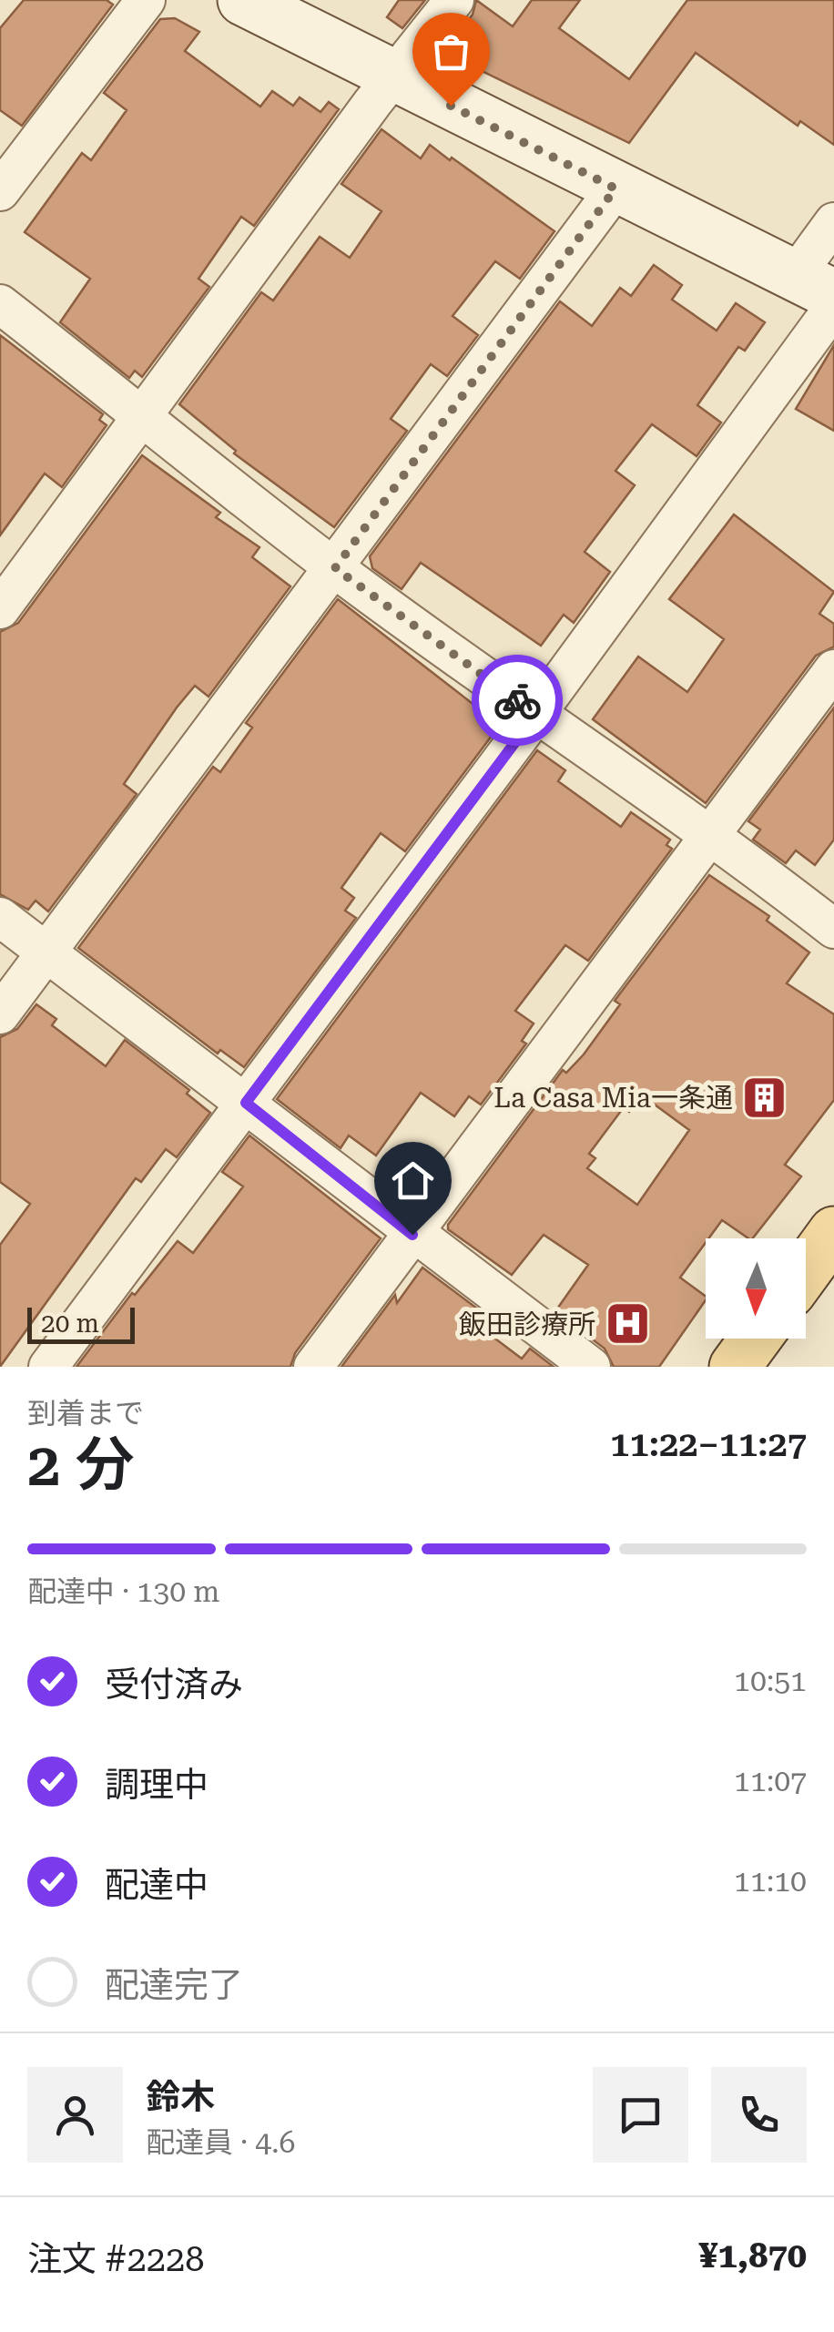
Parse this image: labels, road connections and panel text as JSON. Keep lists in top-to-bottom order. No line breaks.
{"places":{"building":["La Casa Mia一条通"],"hospital":["飯田診療所"]},"scale_bar":"20 m","north":"bottom","page":{"scale":"20 m","heading":["2 分","到着まで","11:22–11:27"],"panel":["鈴木","配達員 · 4.6","注文 #2228","¥1,870"],"bar":"配達中 · 130 m","list":[["受付済み","10:51"],["調理中","11:07"],["配達中","11:10"],"配達完了"]}}
